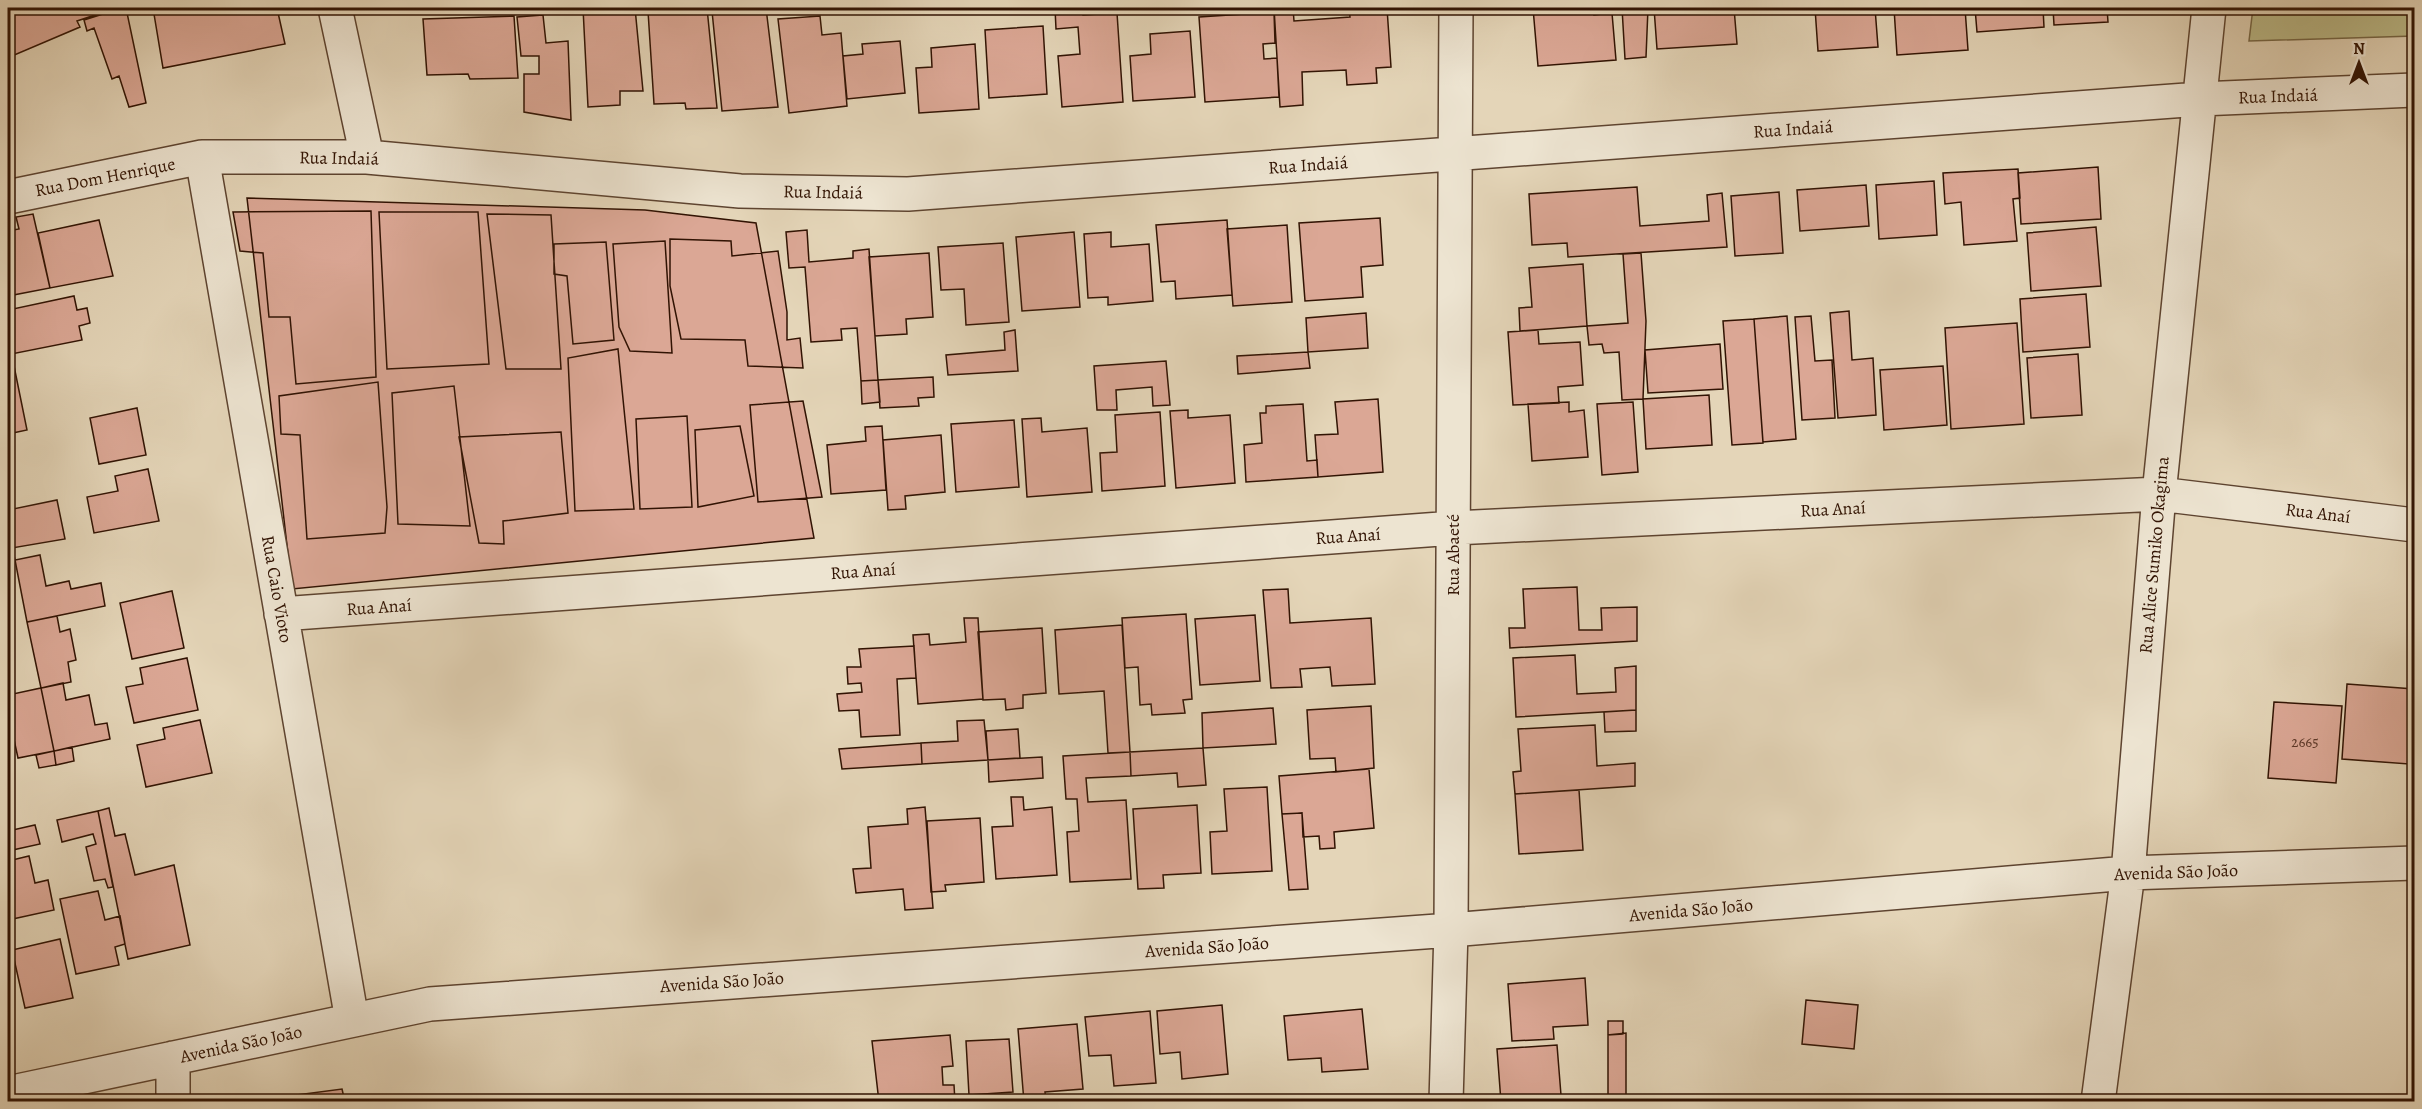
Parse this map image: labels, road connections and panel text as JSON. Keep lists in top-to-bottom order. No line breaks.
{"streets":{"street":["Rua Indaiá","Rua Dom Henrique","Rua Anaí","Rua Abaeté","Rua Alice Sumiko Okagima","Rua Caio Vioto","Avenida São João"]},"crossings":[["Rua Indaiá","Rua Dom Henrique"],["Rua Indaiá","Rua Abaeté"],["Rua Indaiá","Rua Alice Sumiko Okagima"],["Rua Indaiá","Rua Caio Vioto"],["Rua Dom Henrique","Rua Caio Vioto"],["Rua Anaí","Rua Abaeté"],["Rua Anaí","Rua Alice Sumiko Okagima"],["Rua Anaí","Rua Caio Vioto"],["Rua Abaeté","Avenida São João"],["Rua Alice Sumiko Okagima","Avenida São João"],["Rua Caio Vioto","Avenida São João"]],"house_numbers":["2665"],"north":"top"}
